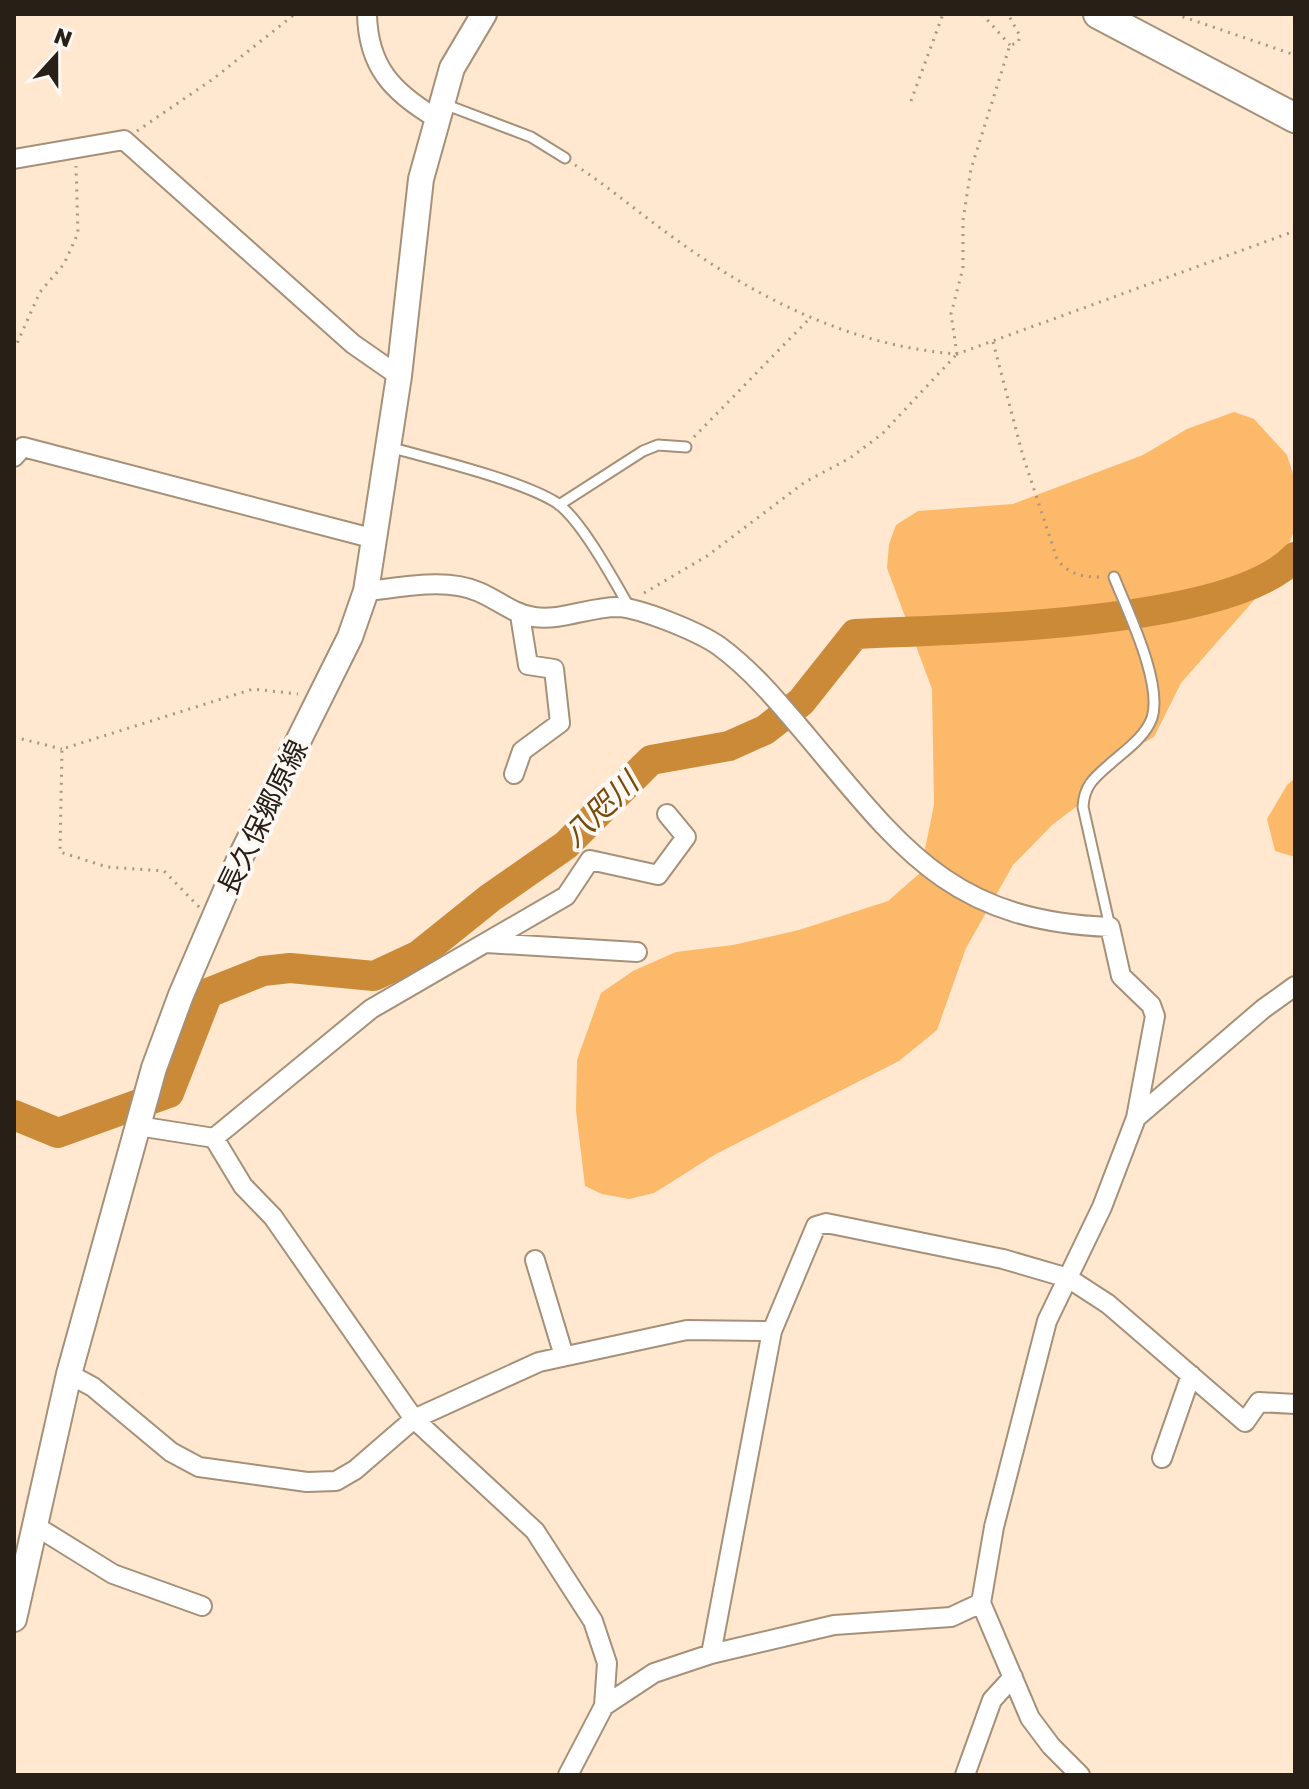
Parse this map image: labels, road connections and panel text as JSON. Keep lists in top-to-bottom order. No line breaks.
{"streets":{"main road":["長久保郷原線"]},"water":["八咫川"],"north":"top"}
